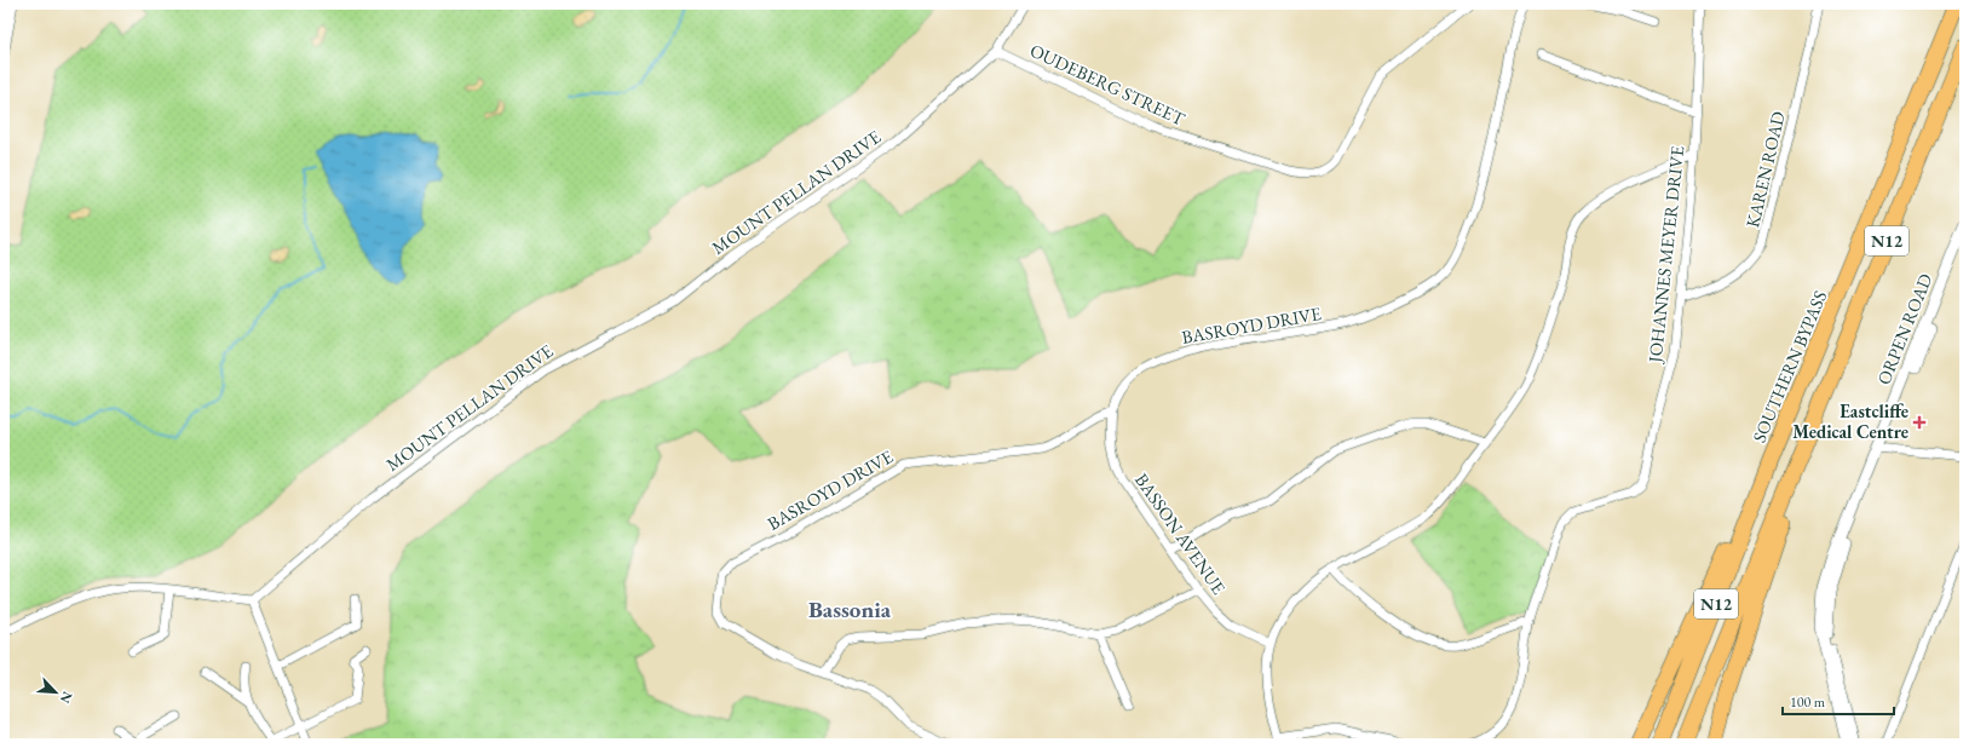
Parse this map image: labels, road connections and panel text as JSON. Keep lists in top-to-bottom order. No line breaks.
{"streets":{"highway":["N12","SOUTHERN BYPASS"],"street":["OUDEBERG STREET","KAREN ROAD","MOUNT PELLAN DRIVE","JOHANNES MEYER DRIVE","BASROYD DRIVE","ORPEN ROAD","BASSON AVENUE"]},"crossings":[["OUDEBERG STREET","MOUNT PELLAN DRIVE"],["KAREN ROAD","JOHANNES MEYER DRIVE"],["BASROYD DRIVE","BASSON AVENUE"]],"districts":["Bassonia"],"places":{"health":["Eastcliffe Medical Centre"]},"scale_bar":"100 m","north":"bottom right"}
